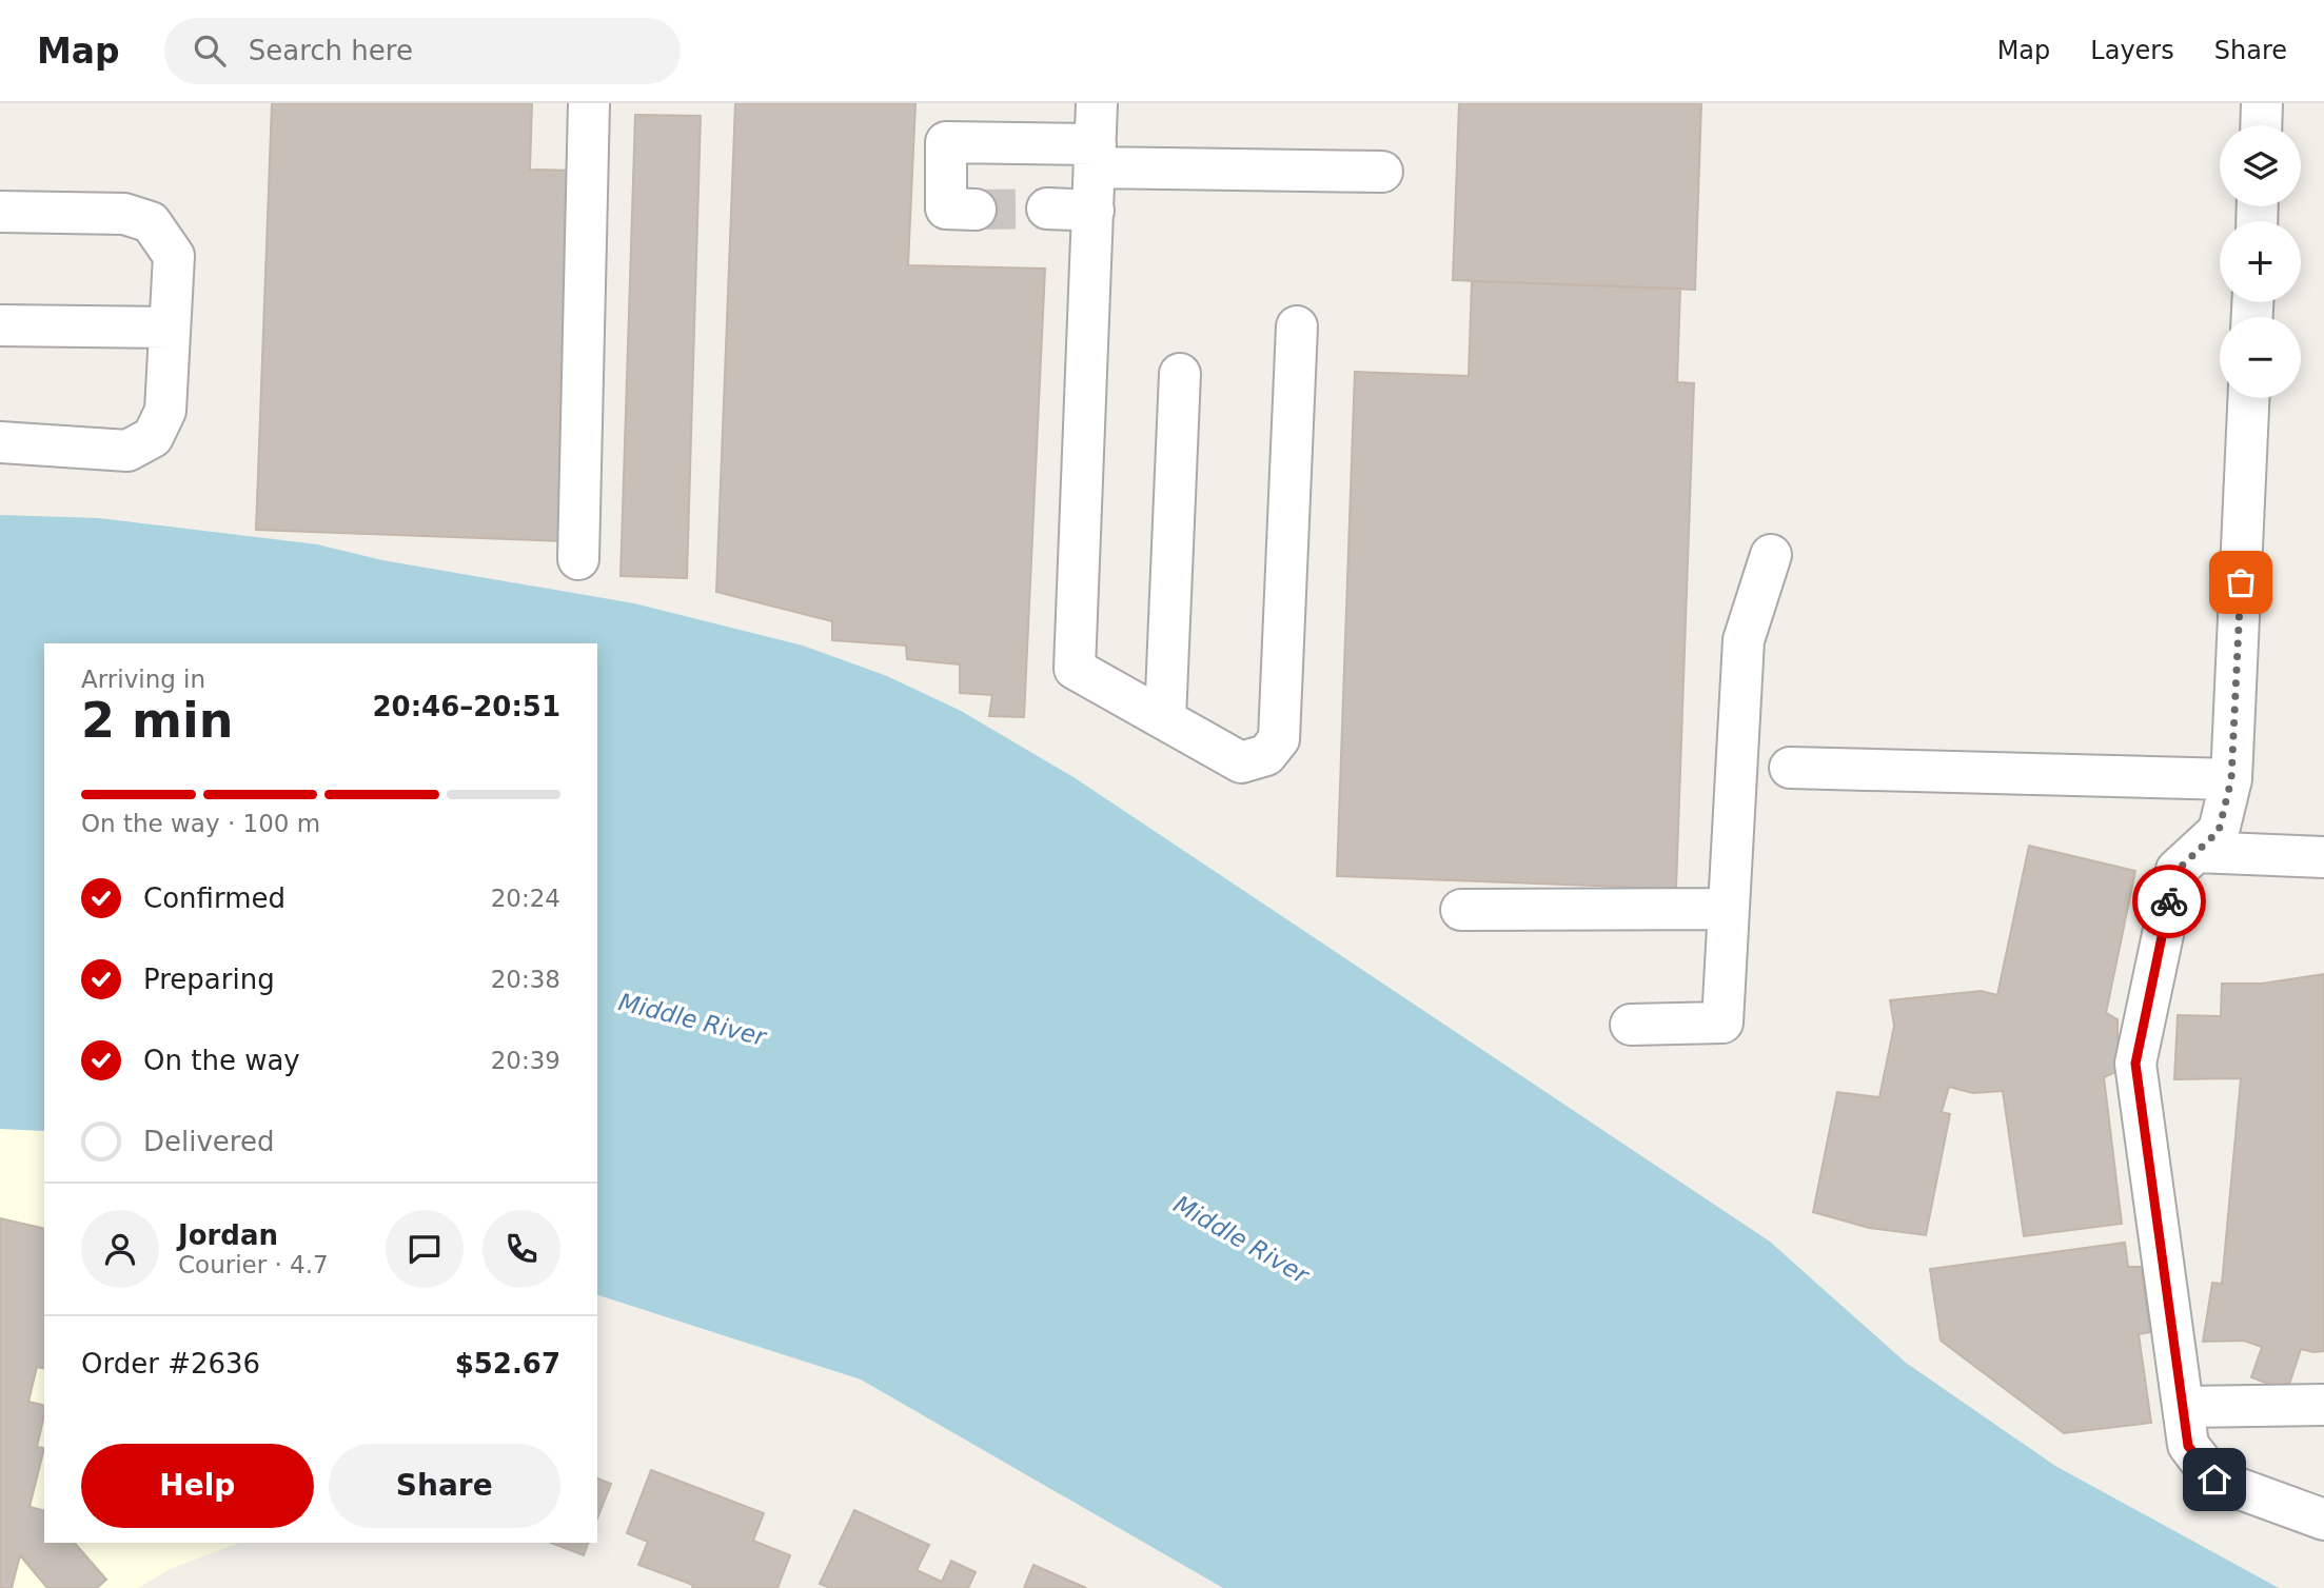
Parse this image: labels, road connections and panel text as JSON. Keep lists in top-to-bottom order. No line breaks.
{"water":["Middle River"],"page":{"header":"Map","search":"Search here","nav":["Map","Layers","Share"],"map_buttons":["+","−"],"heading":["2 min","Arriving in","20:46–20:51"],"panel":["Jordan","Courier · 4.7","Order #2636","$52.67"],"bar":"On the way · 100 m","list":[["Confirmed","20:24"],["Preparing","20:38"],["On the way","20:39"],"Delivered"],"buttons":["Help","Share"]}}
